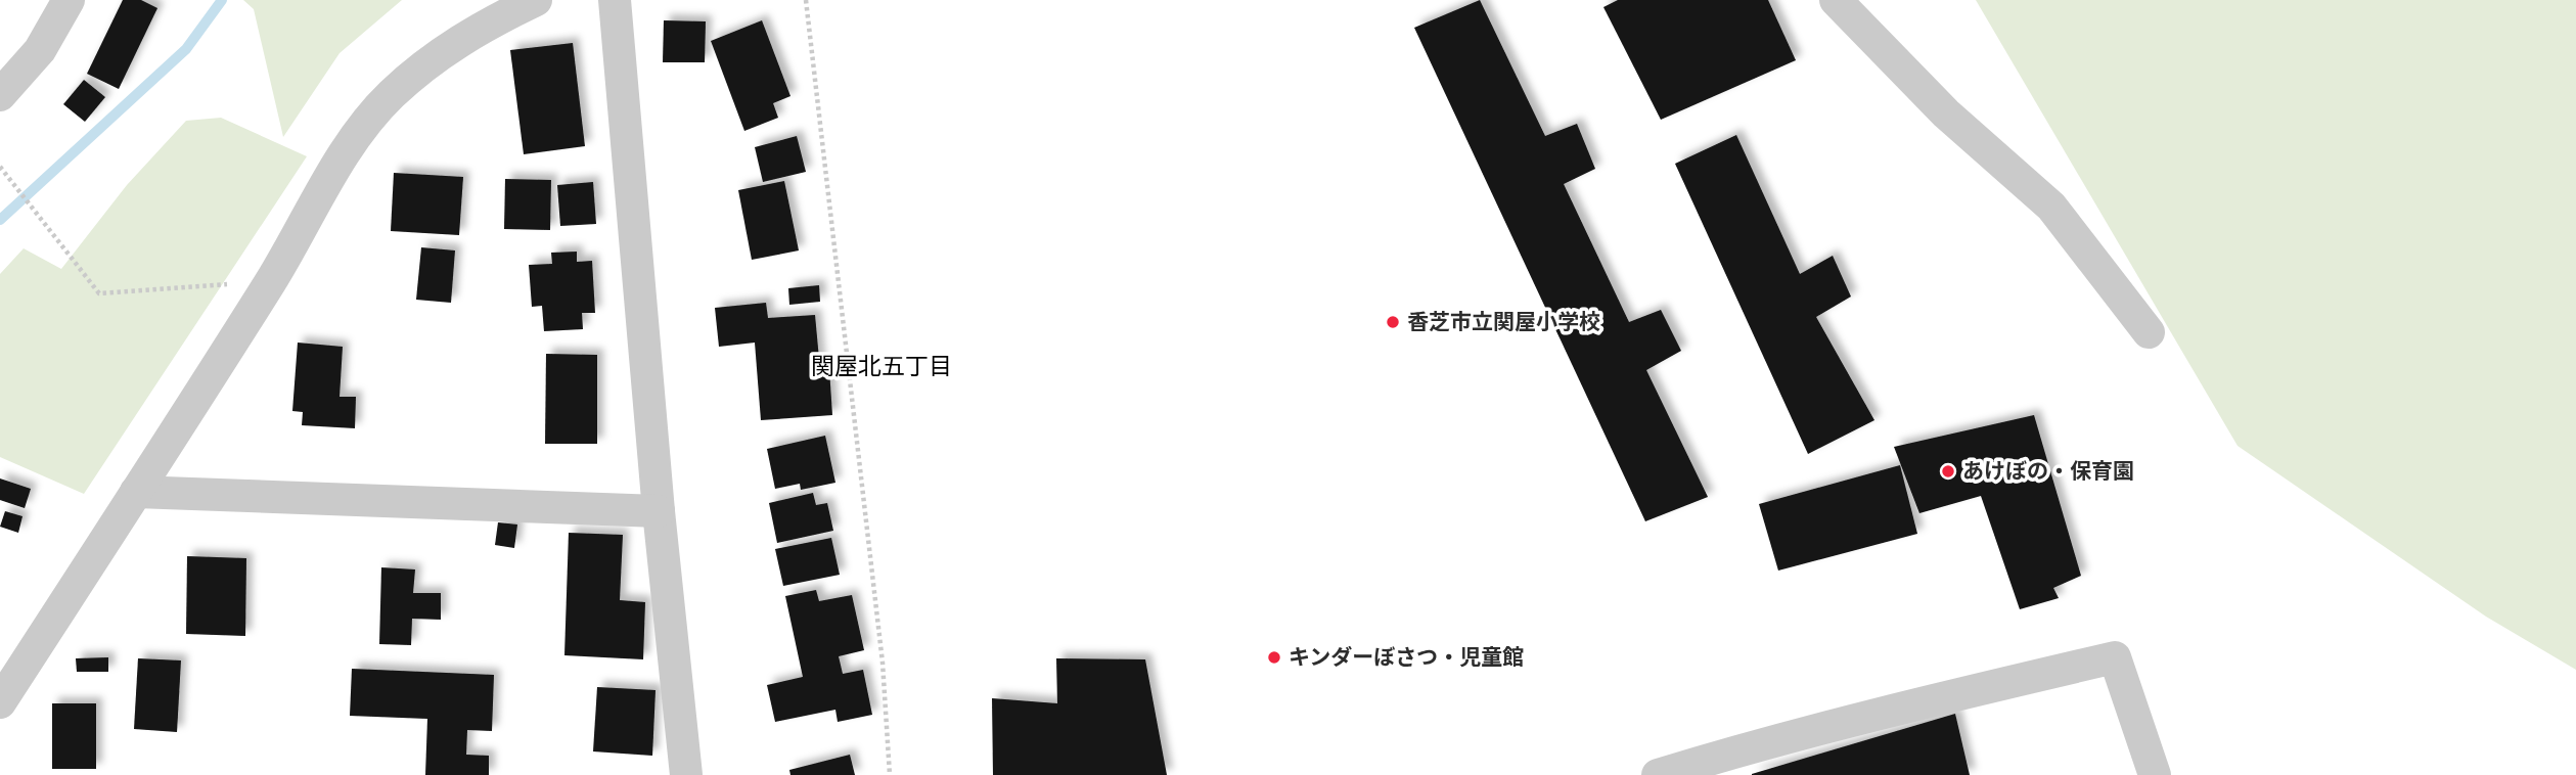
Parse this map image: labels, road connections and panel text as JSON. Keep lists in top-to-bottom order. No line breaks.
{"districts":["関屋北五丁目"],"places":["香芝市立関屋小学校","あけぼの・保育園","キンダーぼさつ・児童館"]}
